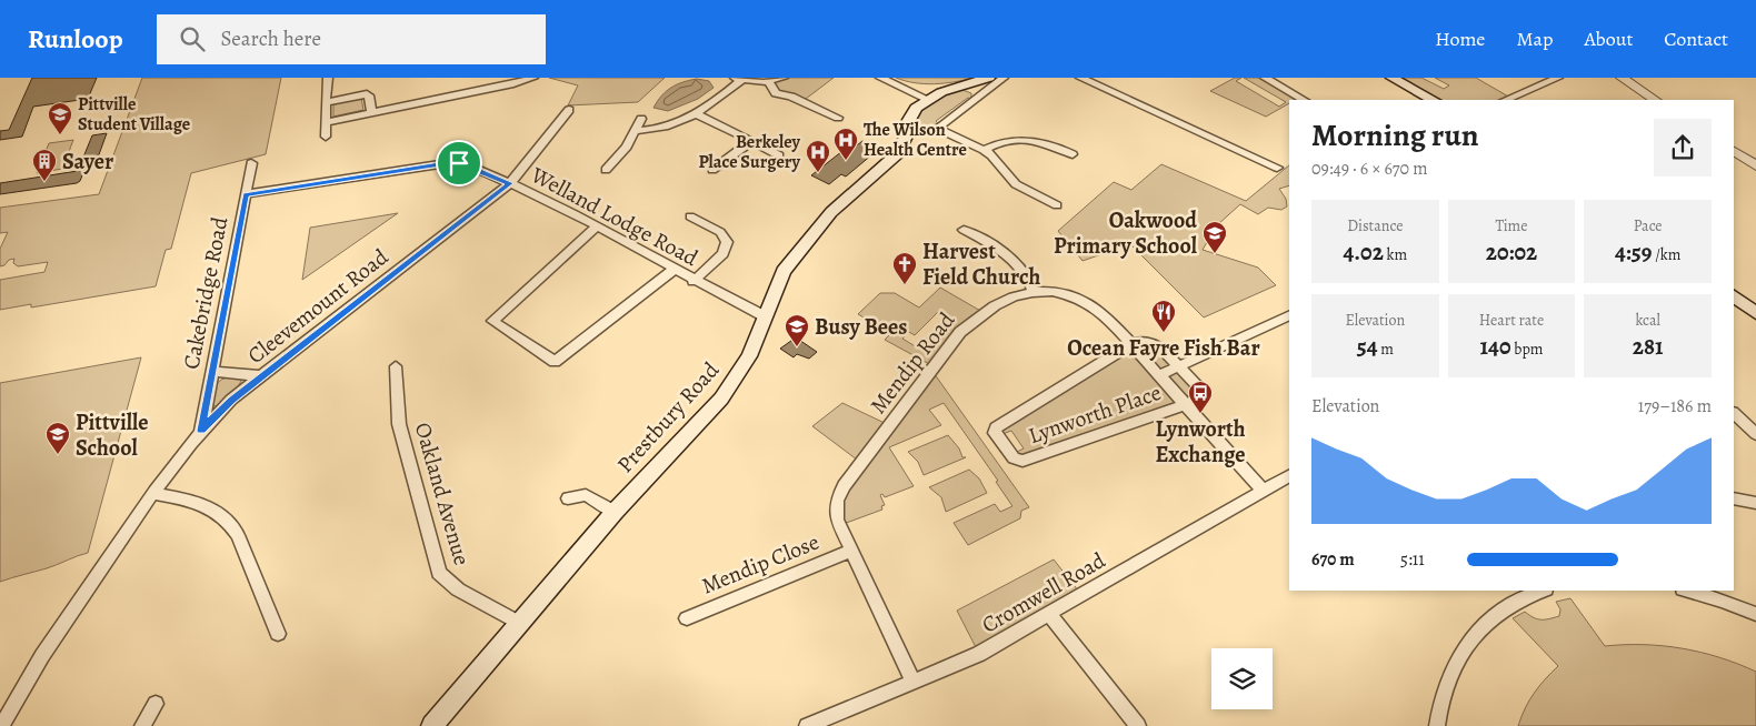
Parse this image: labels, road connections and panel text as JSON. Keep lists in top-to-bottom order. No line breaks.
{"streets":{"main road":["Prestbury Road"],"street":["Welland Lodge Road","Cakebridge Road","Cleevemount Road","Mendip Road","Lynworth Place","Oakland Avenue","Mendip Close","Cromwell Road"]},"crossings":[["Welland Lodge Road","Cakebridge Road"],["Welland Lodge Road","Cleevemount Road"],["Welland Lodge Road","Prestbury Road"],["Cakebridge Road","Cleevemount Road"],["Mendip Road","Lynworth Place"],["Mendip Road","Mendip Close"],["Mendip Road","Cromwell Road"],["Prestbury Road","Oakland Avenue"]],"places":{"school or university":["Pittville Student Village","Oakwood Primary School","Busy Bees","Pittville School"],"hospital":["The Wilson Health Centre","Berkeley Place Surgery"],"building":["Sayer"],"church":["Harvest Field Church"],"restaurant":["Ocean Fayre Fish Bar"],"bus stop":["Lynworth Exchange"]},"page":{"header":"Runloop","search":"Search here","nav":["Home","Map","About","Contact"],"heading":["Morning run","09:49 · 6 × 670 m"],"stats":[["Distance","4.02 km"],["Time","20:02"],["Pace","4:59 /km"],["Elevation","54 m"],["Heart rate","140 bpm"],["kcal","281"]],"chart":["Elevation","179–186 m"],"list":[{"name":"670 m","note":"5:11"}]}}
